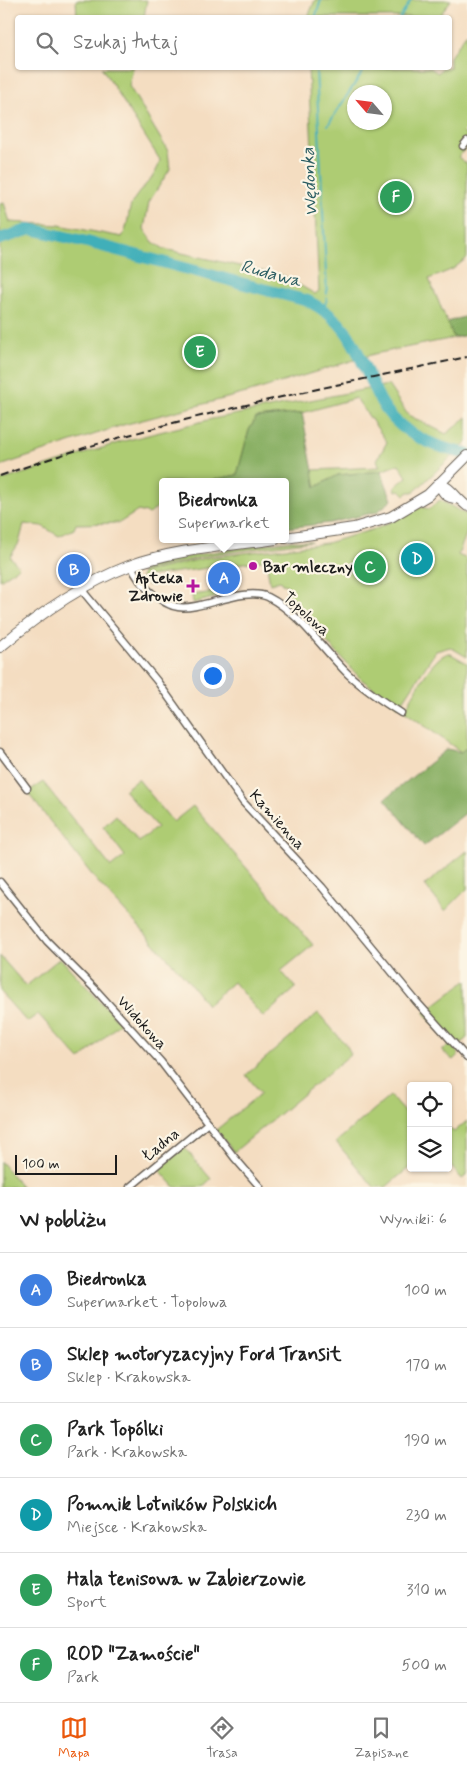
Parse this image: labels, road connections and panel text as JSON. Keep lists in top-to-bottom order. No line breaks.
{"streets":{"street":["Topolowa","Kamienna","Widokowa","Ładna"]},"crossings":[["Widokowa","Ładna"]],"water":["Wędonka","Rudawa"],"places":{"other":["Bar mleczny"],"health":["Apteka Zdrowie"]},"scale_bar":"100 m","north":"top left","page":{"search":"Szukaj tutaj","pins":["F","E","D","C","B","A"],"popup":["Biedronka","Supermarket"],"scale":"100 m","heading":["W pobliżu","Wyniki: 6"],"list":[{"mark":"A","name":"Biedronka","note":"Supermarket · Topolowa","value":"100 m"},{"mark":"B","name":"Sklep motoryzacyjny Ford Transit","note":"Sklep · Krakowska","value":"170 m"},{"mark":"C","name":"Park Topólki","note":"Park · Krakowska","value":"190 m"},{"mark":"D","name":"Pomnik Lotników Polskich","note":"Miejsce · Krakowska","value":"230 m"},{"mark":"E","name":"Hala tenisowa w Zabierzowie","note":"Sport","value":"310 m"},{"mark":"F","name":"ROD \"Zamoście\"","note":"Park","value":"500 m"}],"nav":["Mapa","Trasa","Zapisane"]}}
